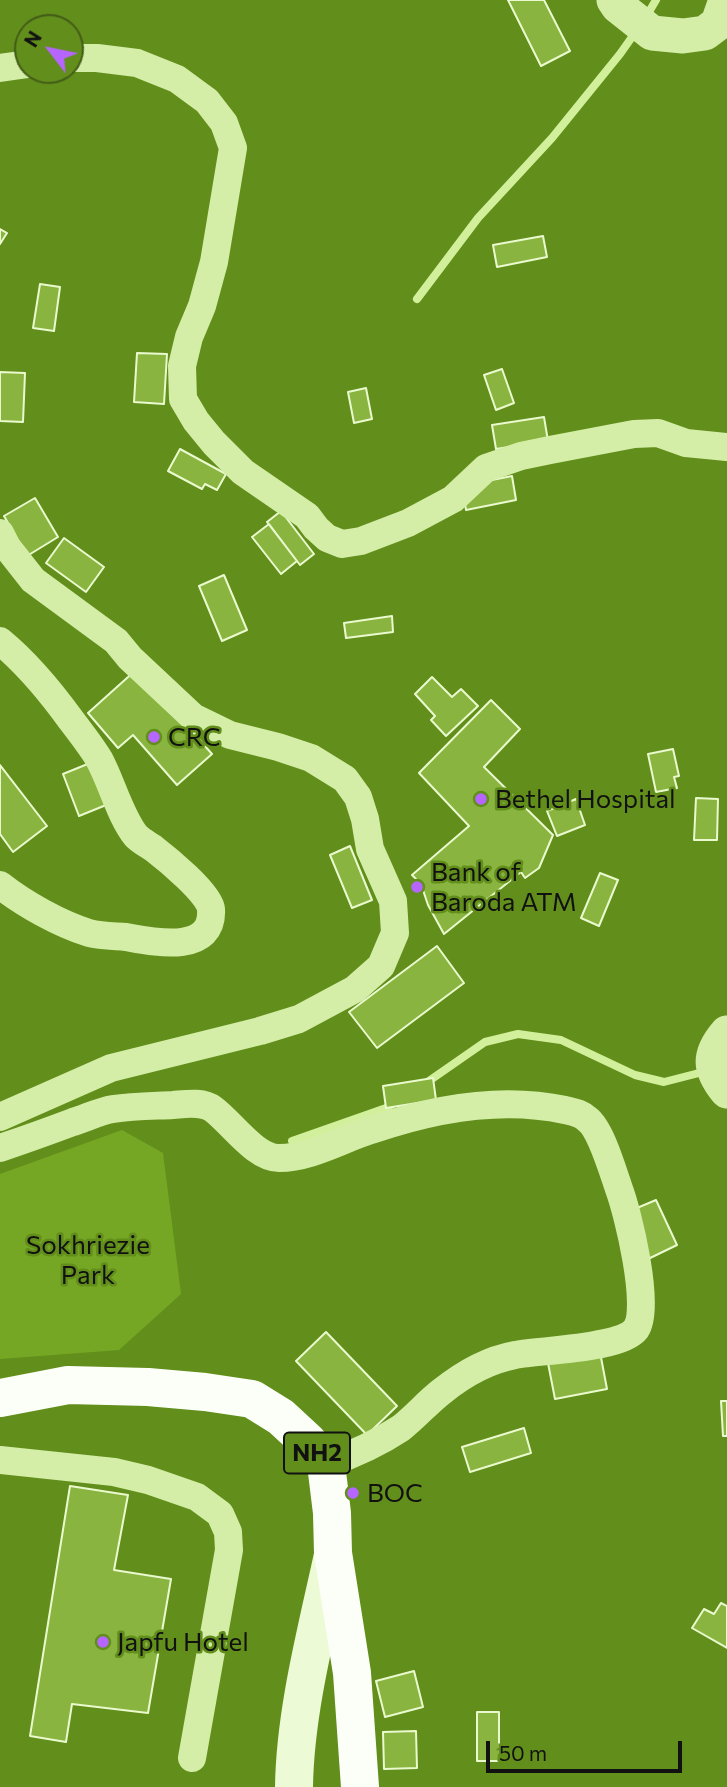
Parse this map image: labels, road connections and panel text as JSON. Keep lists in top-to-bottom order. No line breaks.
{"streets":{"highway":["NH2"]},"parks":["Sokhriezie Park"],"places":["CRC","Bethel Hospital","Bank of Baroda ATM","BOC","Japfu Hotel"],"scale_bar":"50 m","north":"top left"}
